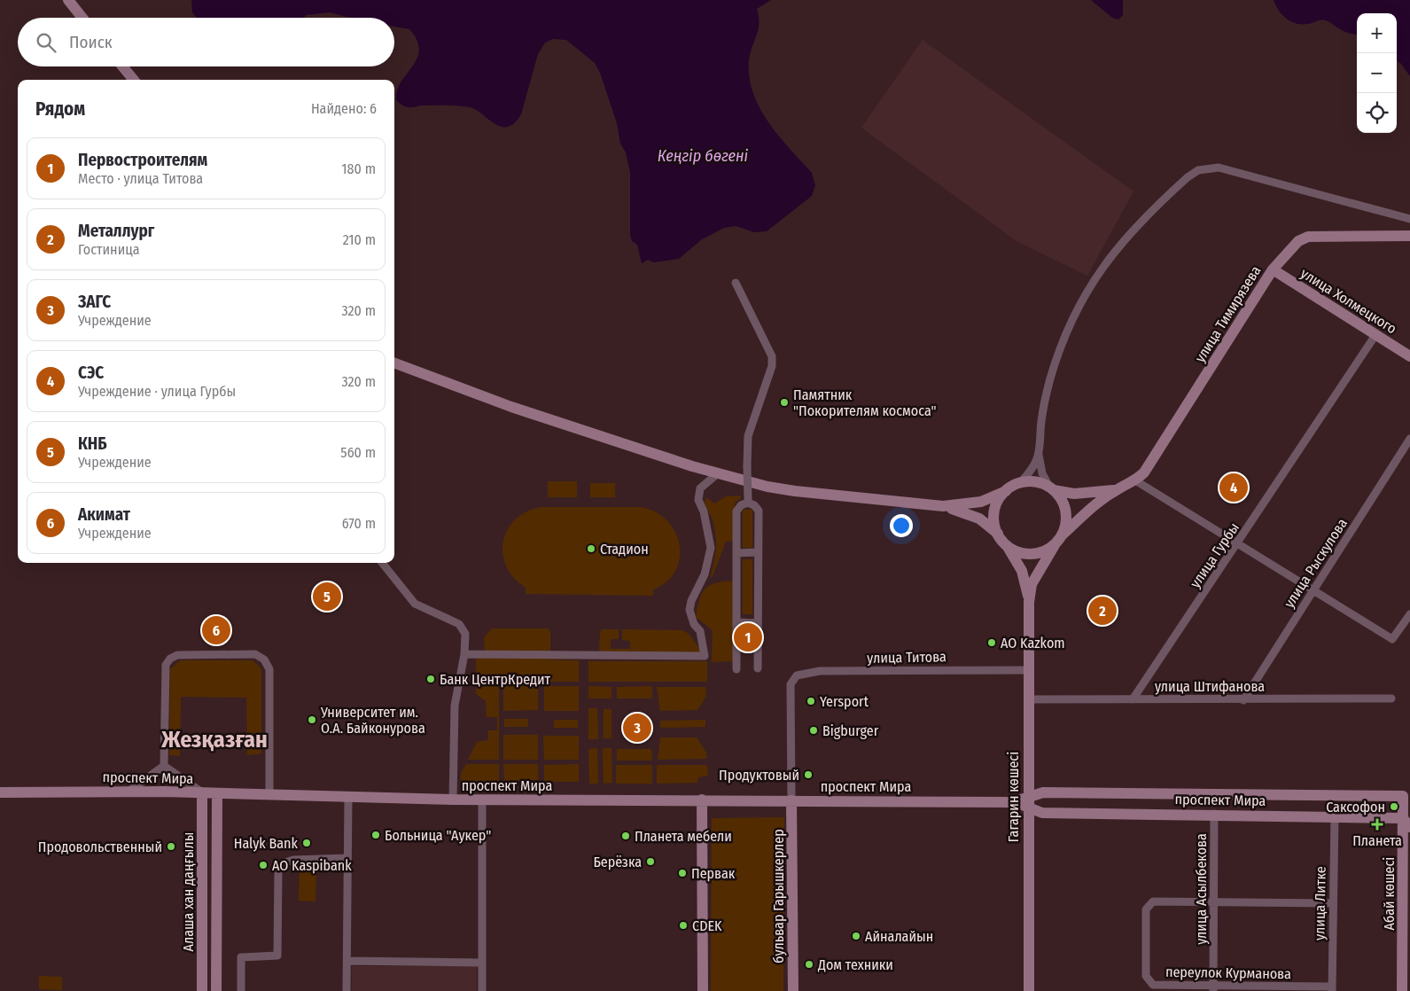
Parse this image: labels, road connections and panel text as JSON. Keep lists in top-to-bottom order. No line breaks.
{"streets":{"street":["улица Холмецкого","улица Тимирязева","улица Гурбы","улица Рыскулова","улица Титова","улица Штифанова","проспект Мира","Гагарин көшесі","улица Асылбекова","Алаша хан даңғылы","Абай көшесі","бульвар Гарышкерлер","улица Литке","переулок Курманова"]},"crossings":[["улица Холмецкого","улица Тимирязева"],["улица Холмецкого","улица Гурбы"],["улица Гурбы","улица Штифанова"],["улица Рыскулова","улица Штифанова"],["улица Титова","проспект Мира"],["улица Титова","Гагарин көшесі"],["улица Титова","бульвар Гарышкерлер"],["улица Штифанова","Гагарин көшесі"],["проспект Мира","Гагарин көшесі"],["проспект Мира","улица Асылбекова"],["проспект Мира","Алаша хан даңғылы"],["проспект Мира","Абай көшесі"],["проспект Мира","бульвар Гарышкерлер"],["проспект Мира","улица Литке"],["улица Асылбекова","переулок Курманова"],["улица Литке","переулок Курманова"]],"districts":["Жезқазған"],"water":["Кеңгір бөгені"],"places":{"other":["Памятник \"Покорителям космоса\"","Стадион","AO Kazkom","Банк ЦентрКредит","Yersport","Университет им. О.А. Байконурова","Bigburger","Продуктовый","Саксофон","Больница \"Аукер\"","Планета мебели","Halyk Bank","Продовольственный","Берёзка","AO Kaspibank","Первак","CDEK","Айналайын","Дом техники"],"health":["Планета"]},"page":{"map_buttons":["+","−"],"search":"Поиск","heading":["Рядом","Найдено: 6"],"list":[{"mark":"1","name":"Первостроителям","note":"Место · улица Титова","value":"180 m"},{"mark":"2","name":"Металлург","note":"Гостиница","value":"210 m"},{"mark":"3","name":"ЗАГС","note":"Учреждение","value":"320 m"},{"mark":"4","name":"СЭС","note":"Учреждение · улица Гурбы","value":"320 m"},{"mark":"5","name":"КНБ","note":"Учреждение","value":"560 m"},{"mark":"6","name":"Акимат","note":"Учреждение","value":"670 m"}],"pins":["4","5","2","6","1","3"]}}
